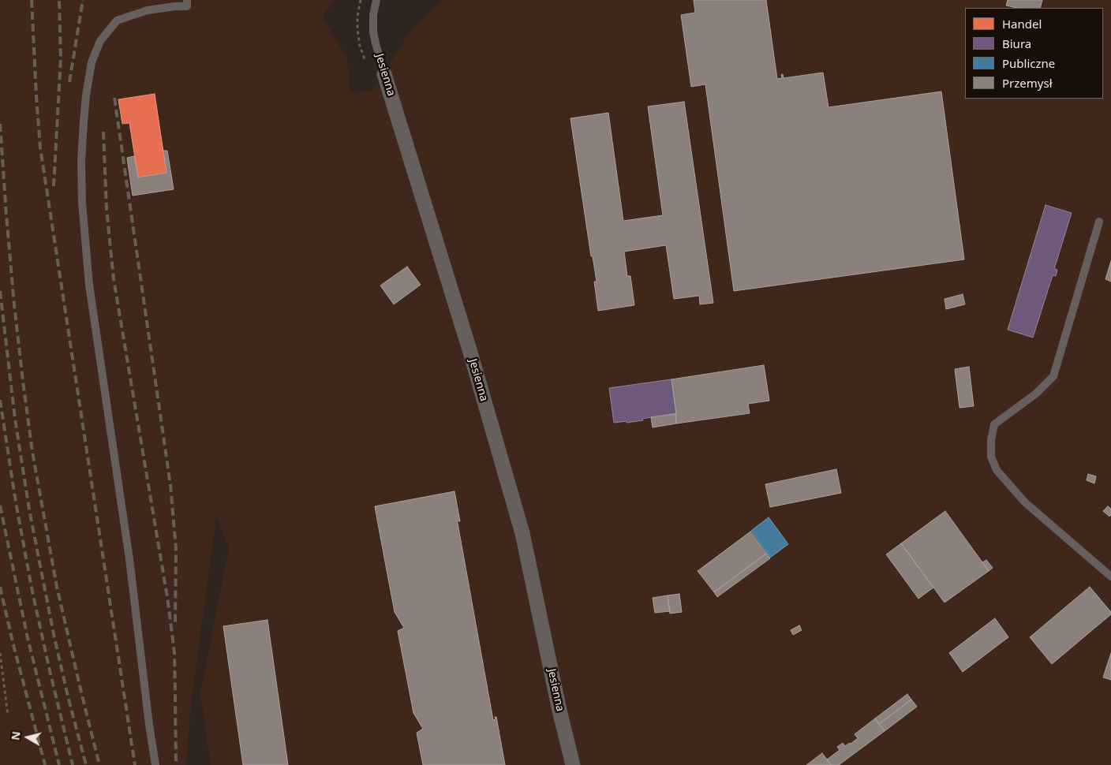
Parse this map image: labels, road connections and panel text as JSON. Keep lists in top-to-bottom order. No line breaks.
{"streets":{"street":["Jesienna"]},"legend":["Handel","Biura","Publiczne","Przemysł"],"north":"left"}
